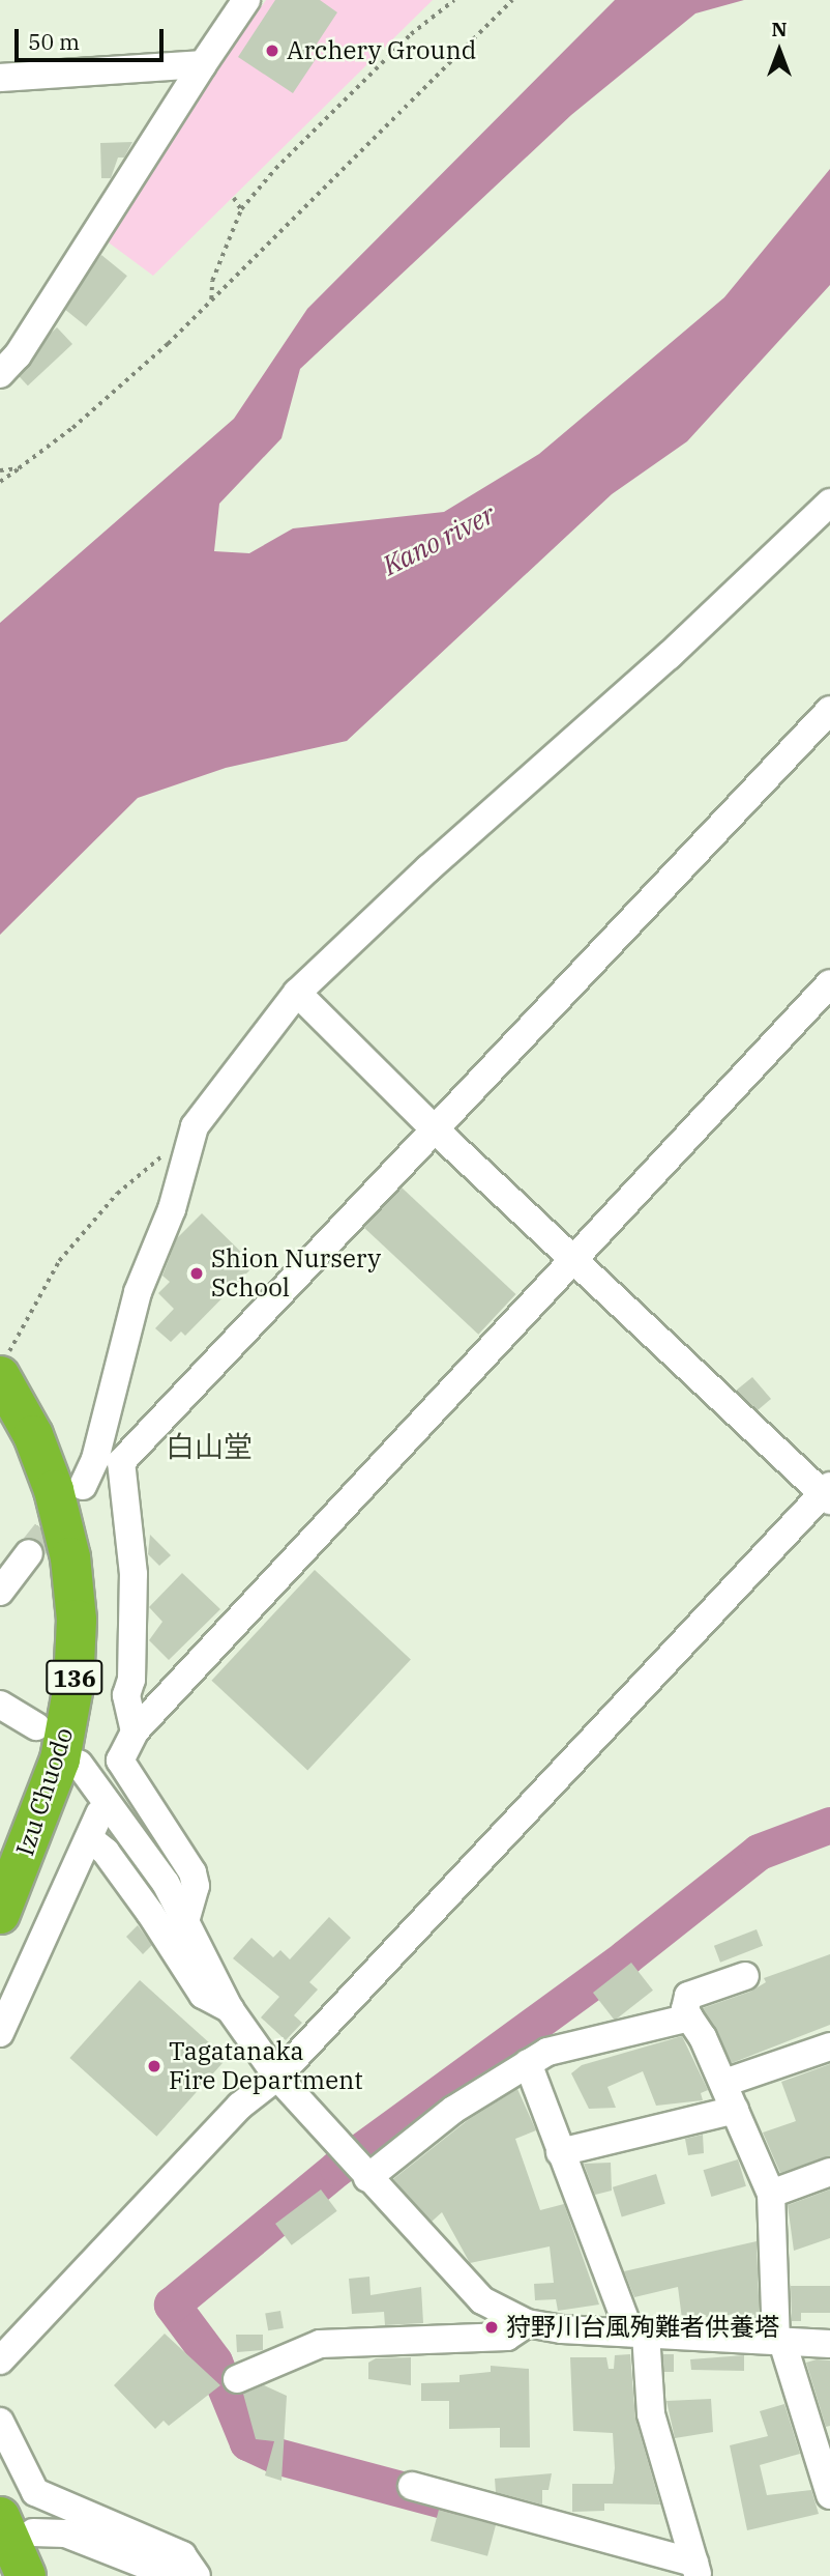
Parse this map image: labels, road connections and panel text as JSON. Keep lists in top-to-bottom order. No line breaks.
{"streets":{"highway":["136","Izu Chuodo"]},"districts":["白山堂"],"water":["Kano river"],"places":["Archery Ground","Shion Nursery School","Tagatanaka Fire Department","狩野川台風殉難者供養塔"],"scale_bar":"50 m","north":"top"}
